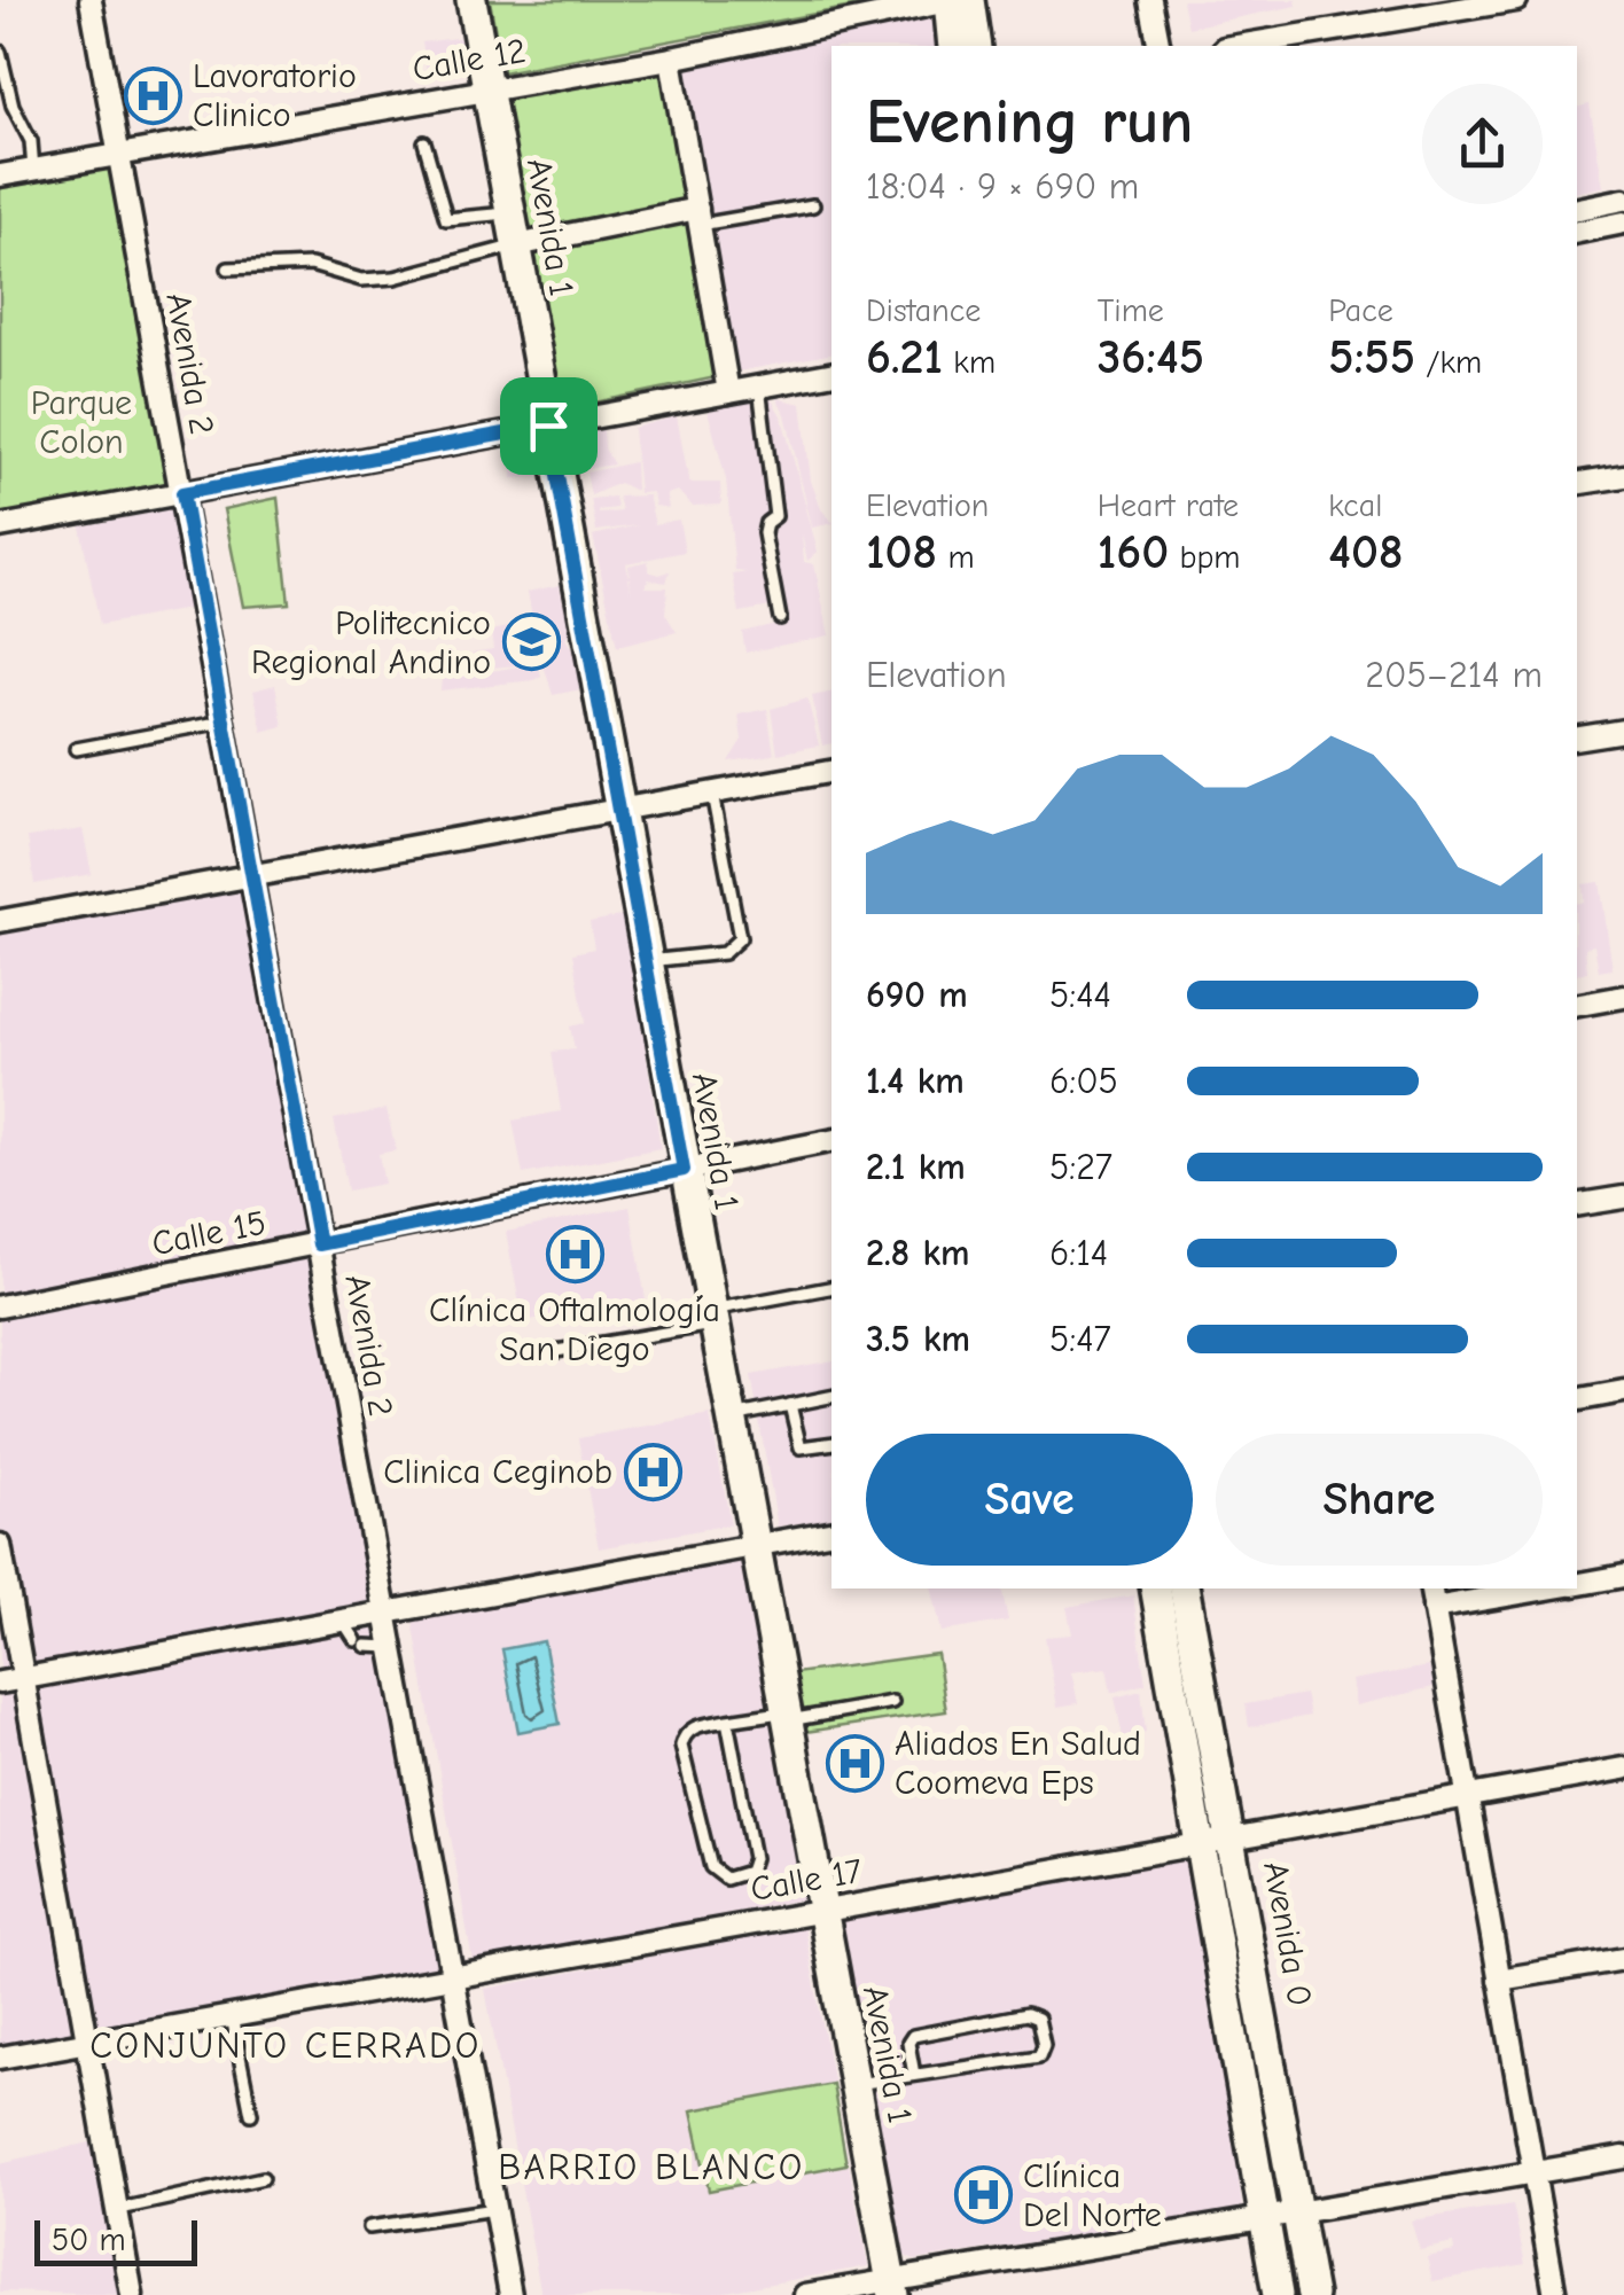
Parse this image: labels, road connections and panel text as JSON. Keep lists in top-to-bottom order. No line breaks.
{"streets":{"street":["Calle 12","Avenida 1","Avenida 2","Calle 15","Calle 17","Avenida 0"]},"crossings":[["Calle 12","Avenida 1"],["Calle 12","Avenida 2"],["Avenida 1","Calle 15"],["Avenida 1","Calle 17"],["Avenida 2","Calle 15"],["Avenida 2","Calle 17"],["Calle 17","Avenida 0"]],"districts":["CONJUNTO CERRADO","BARRIO BLANCO"],"parks":["Parque Colon"],"places":{"hospital":["Lavoratorio Clinico","Clínica Oftalmología San Diego","Clinica Ceginob","Aliados En Salud Coomeva Eps","Clínica Del Norte"],"school or university":["Politecnico Regional Andino"]},"scale_bar":"50 m","page":{"heading":["Evening run","18:04 · 9 × 690 m"],"stats":[["Distance","6.21 km"],["Time","36:45"],["Pace","5:55 /km"],["Elevation","108 m"],["Heart rate","160 bpm"],["kcal","408"]],"chart":["Elevation","205–214 m"],"list":[{"name":"690 m","note":"5:44"},{"name":"1.4 km","note":"6:05"},{"name":"2.1 km","note":"5:27"},{"name":"2.8 km","note":"6:14"},{"name":"3.5 km","note":"5:47"}],"buttons":["Save","Share"],"scale":"50 m"}}
